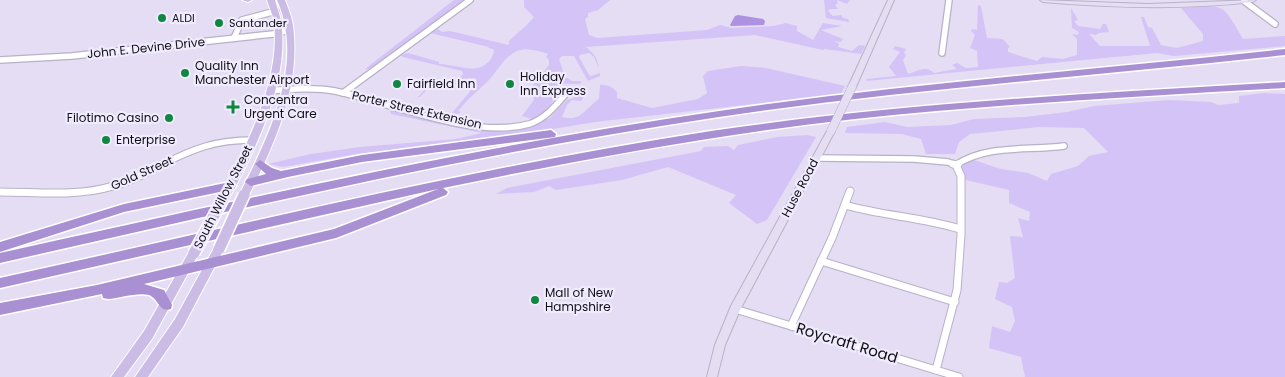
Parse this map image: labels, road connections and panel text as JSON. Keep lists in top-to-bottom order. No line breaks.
{"streets":{"main road":["South Willow Street"],"street":["John E. Devine Drive","Porter Street Extension","Gold Street","Huse Road","Roycraft Road"]},"crossings":[["John E. Devine Drive","South Willow Street"],["Porter Street Extension","South Willow Street"],["Gold Street","South Willow Street"],["Huse Road","Roycraft Road"]],"places":{"other":["ALDI","Santander","Quality Inn Manchester Airport","Fairfield Inn","Holiday Inn Express","Filotimo Casino","Enterprise","Mall of New Hampshire"],"health":["Concentra Urgent Care"]}}
